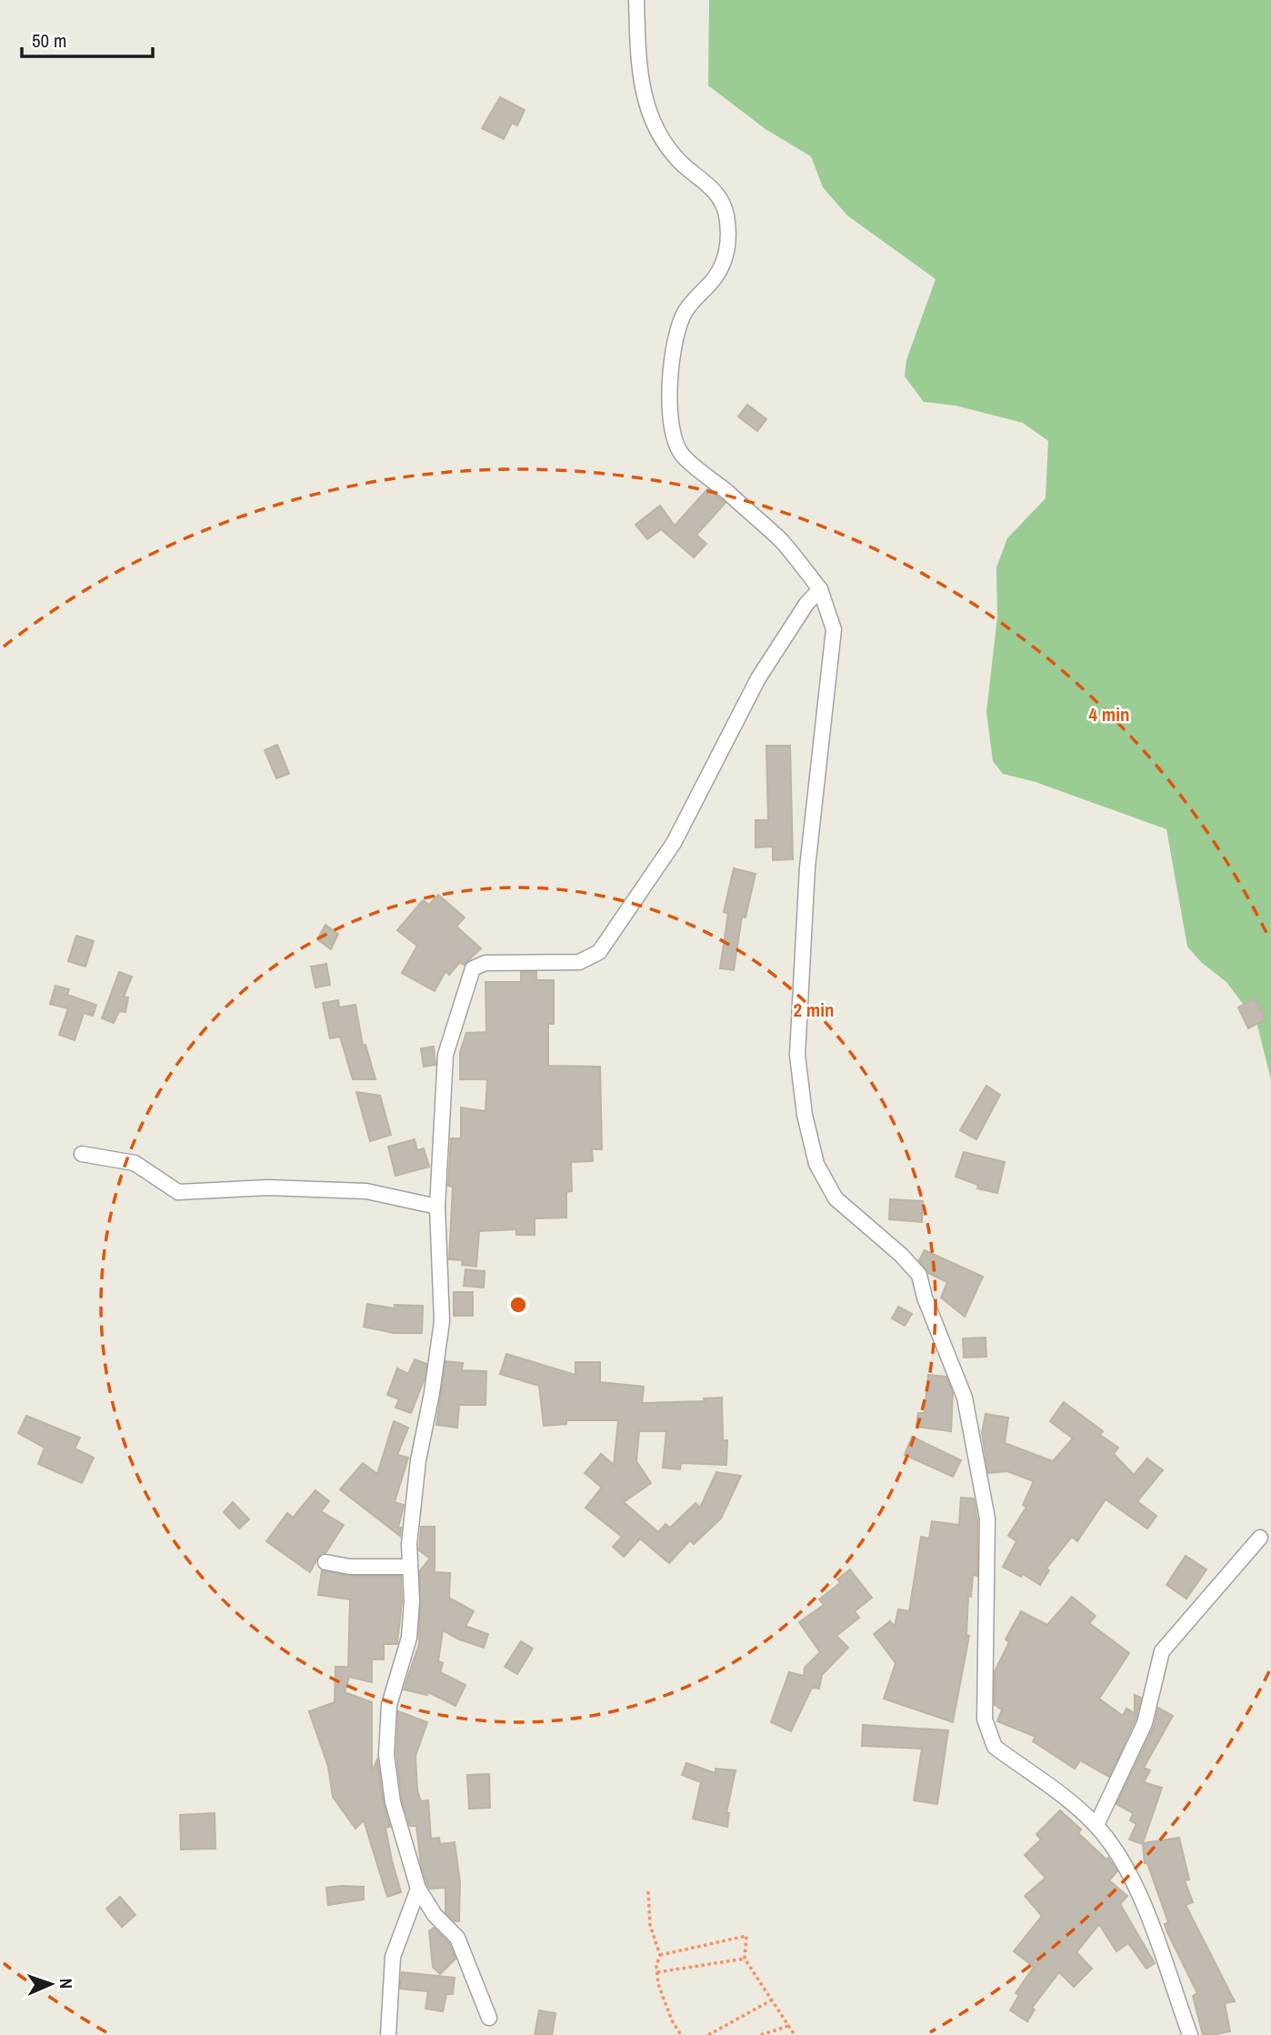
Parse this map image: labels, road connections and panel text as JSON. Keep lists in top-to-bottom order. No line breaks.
{"scale_bar":"50 m","north":"right","rings":["4 min","2 min"]}
